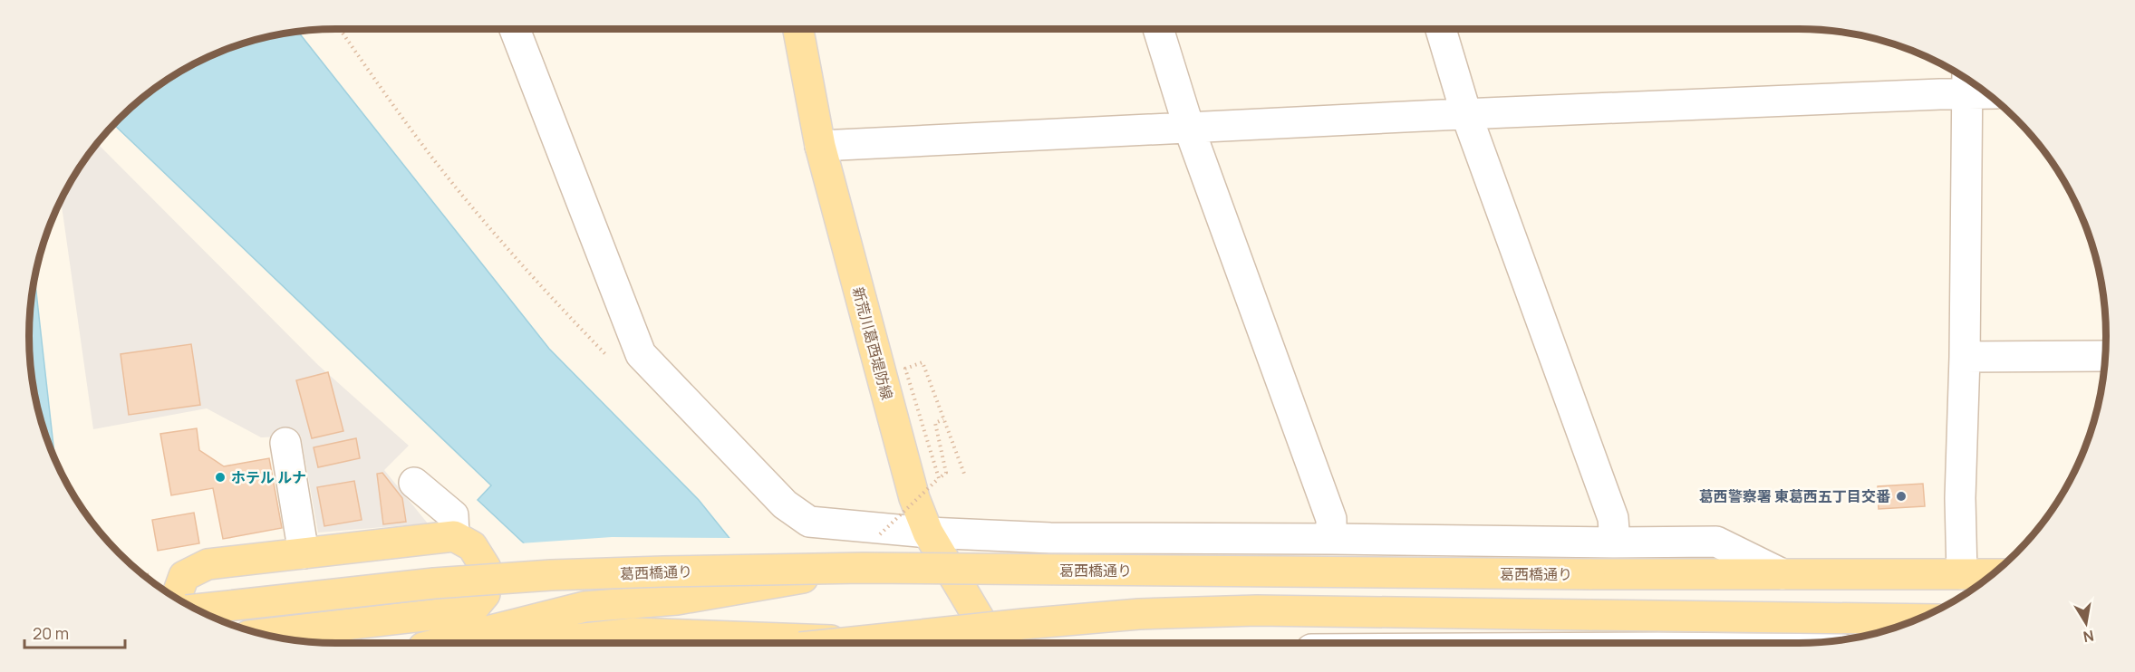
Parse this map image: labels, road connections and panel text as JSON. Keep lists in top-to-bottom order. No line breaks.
{"streets":{"main road":["新荒川葛西堤防線","葛西橋通り"]},"places":["ホテル ルナ","葛西警察署 東葛西五丁目交番"],"scale_bar":"20 m","north":"bottom"}
